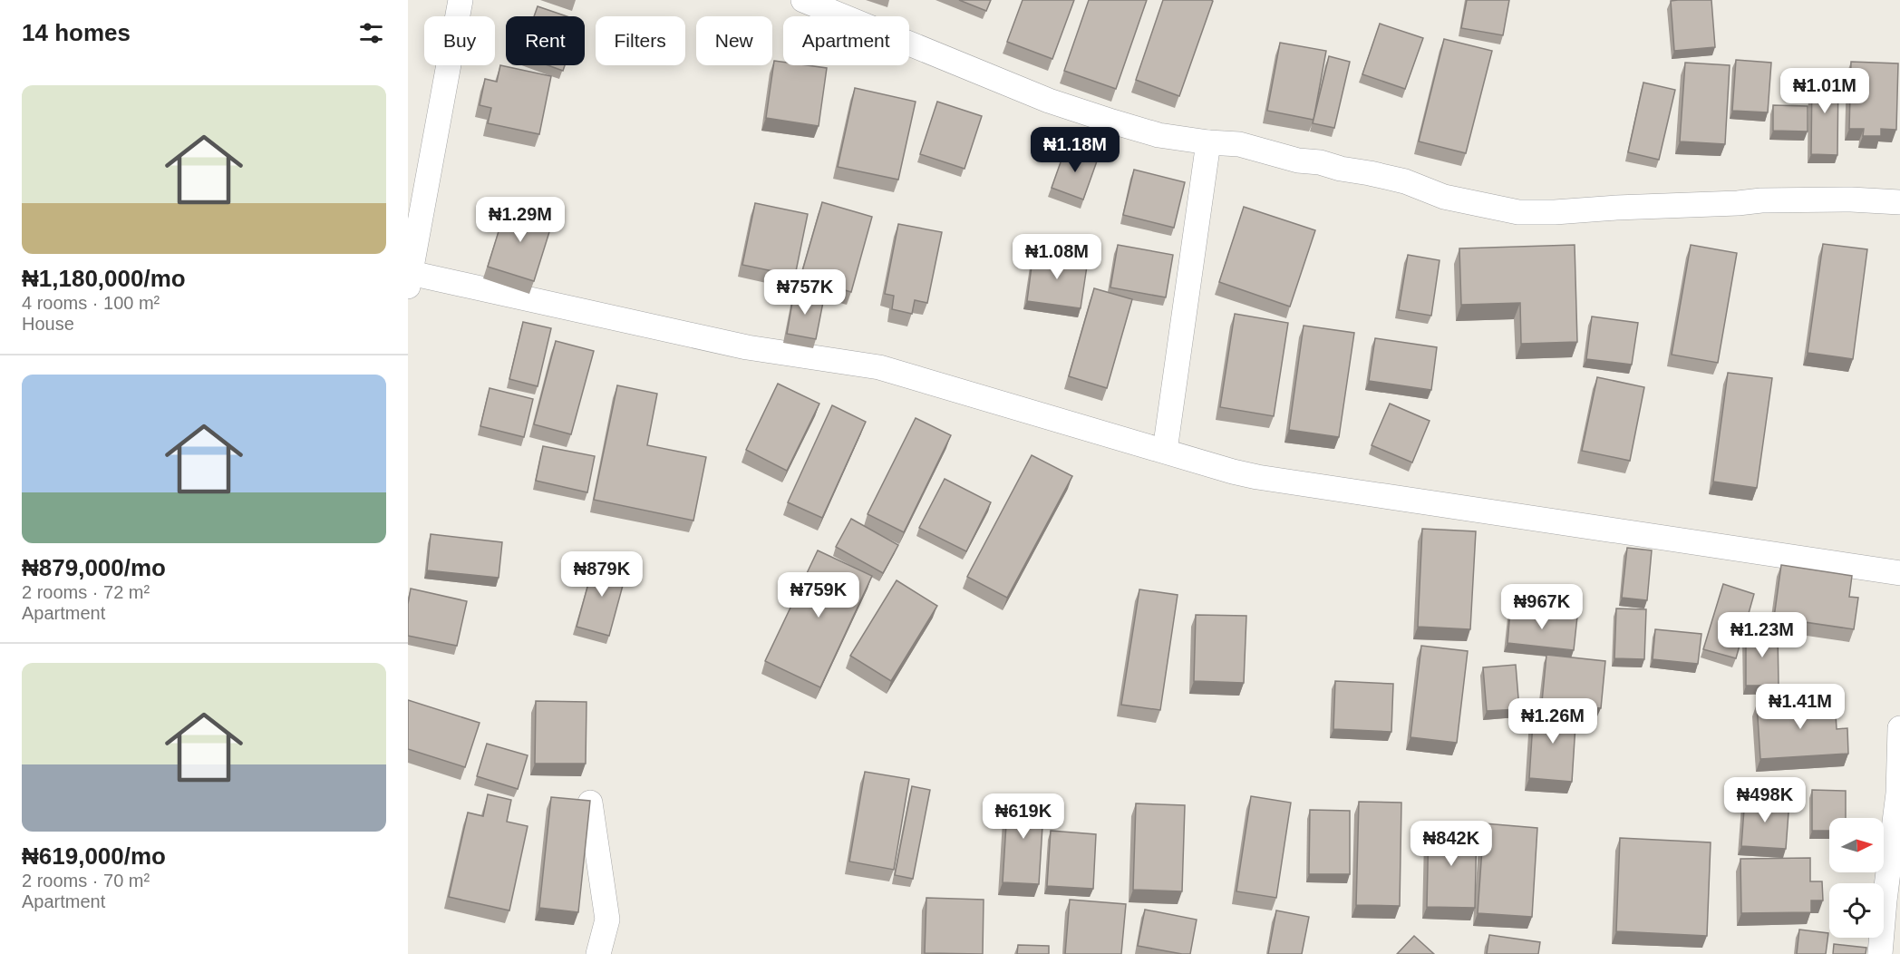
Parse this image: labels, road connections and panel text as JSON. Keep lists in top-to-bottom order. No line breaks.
{"north":"right","page":{"heading":"14 homes","chip":["Buy","Rent","Filters","New","Apartment"],"list":[{"name":"₦1,180,000/mo","note":"4 rooms · 100 m² · House"},{"name":"₦879,000/mo","note":"2 rooms · 72 m² · Apartment"},{"name":"₦619,000/mo","note":"2 rooms · 70 m² · Apartment"}],"price":["₦1.01M","₦1.18M","₦1.29M","₦1.08M","₦757K","₦879K","₦759K","₦967K","₦1.23M","₦1.41M","₦1.26M","₦498K","₦619K","₦842K"]}}
